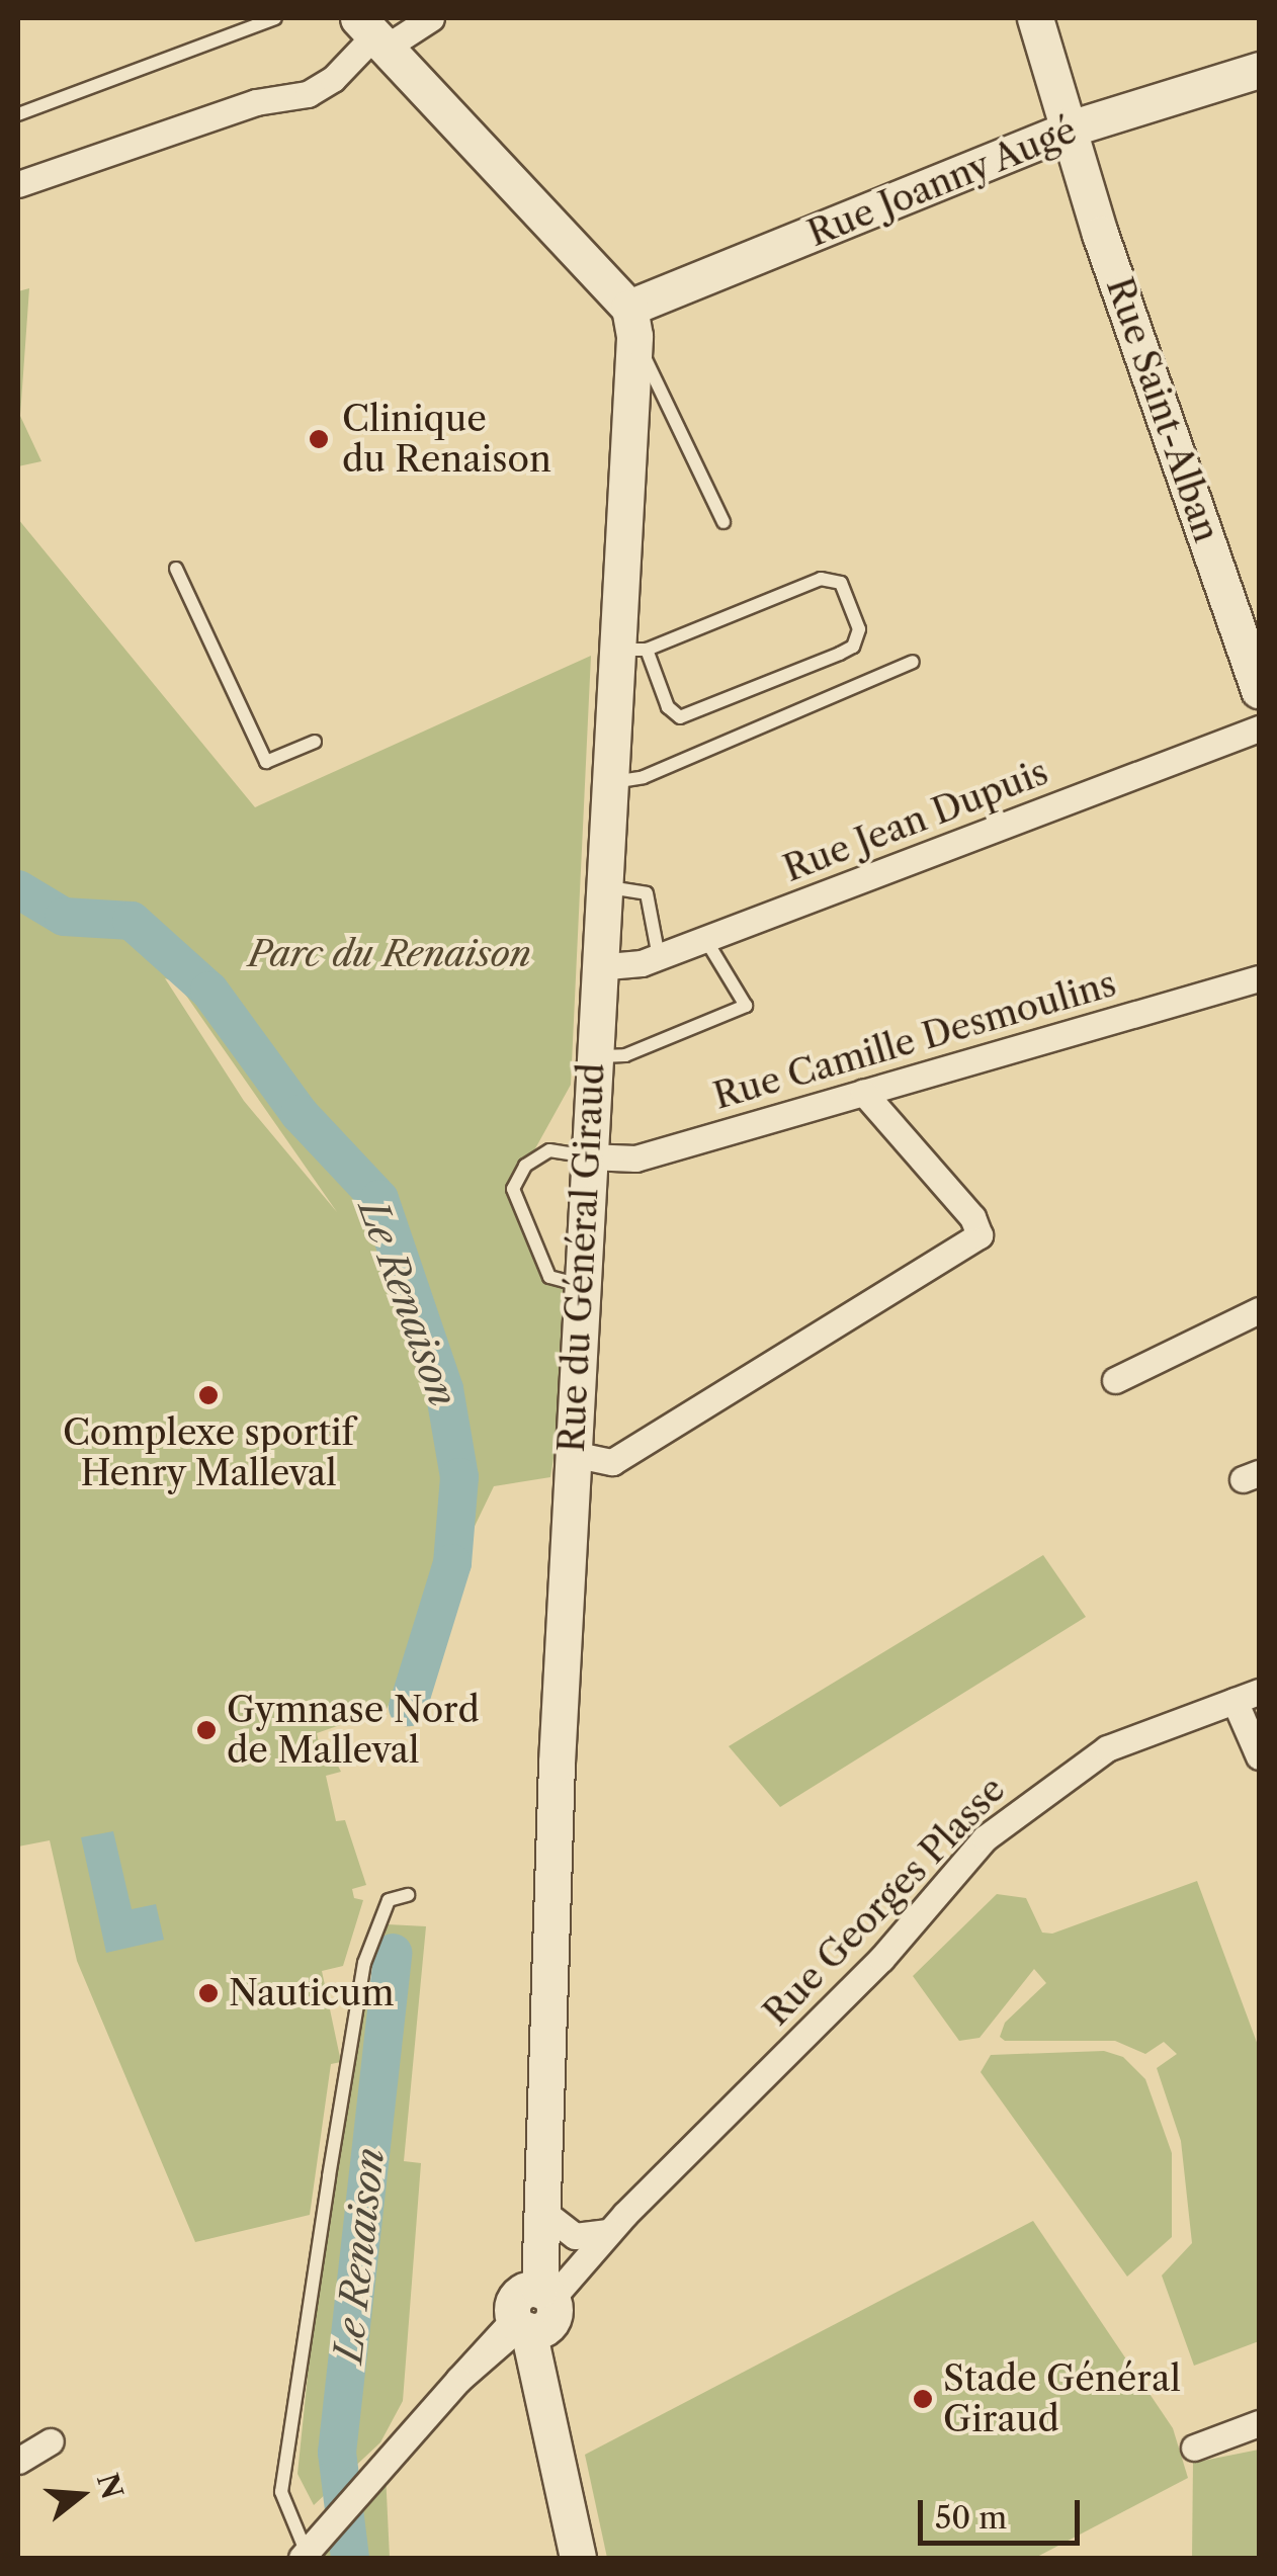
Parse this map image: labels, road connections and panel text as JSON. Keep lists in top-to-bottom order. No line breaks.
{"streets":{"street":["Rue Joanny Augé","Rue Saint-Alban","Rue Jean Dupuis","Rue Camille Desmoulins","Rue du Général Giraud","Rue Georges Plasse"]},"crossings":[["Rue Joanny Augé","Rue Saint-Alban"],["Rue Joanny Augé","Rue du Général Giraud"],["Rue Jean Dupuis","Rue du Général Giraud"],["Rue Camille Desmoulins","Rue du Général Giraud"],["Rue du Général Giraud","Rue Georges Plasse"]],"water":["Le Renaison"],"parks":["Parc du Renaison"],"places":["Clinique du Renaison","Complexe sportif Henry Malleval","Gymnase Nord de Malleval","Nauticum","Stade Général Giraud"],"scale_bar":"50 m","north":"right"}
